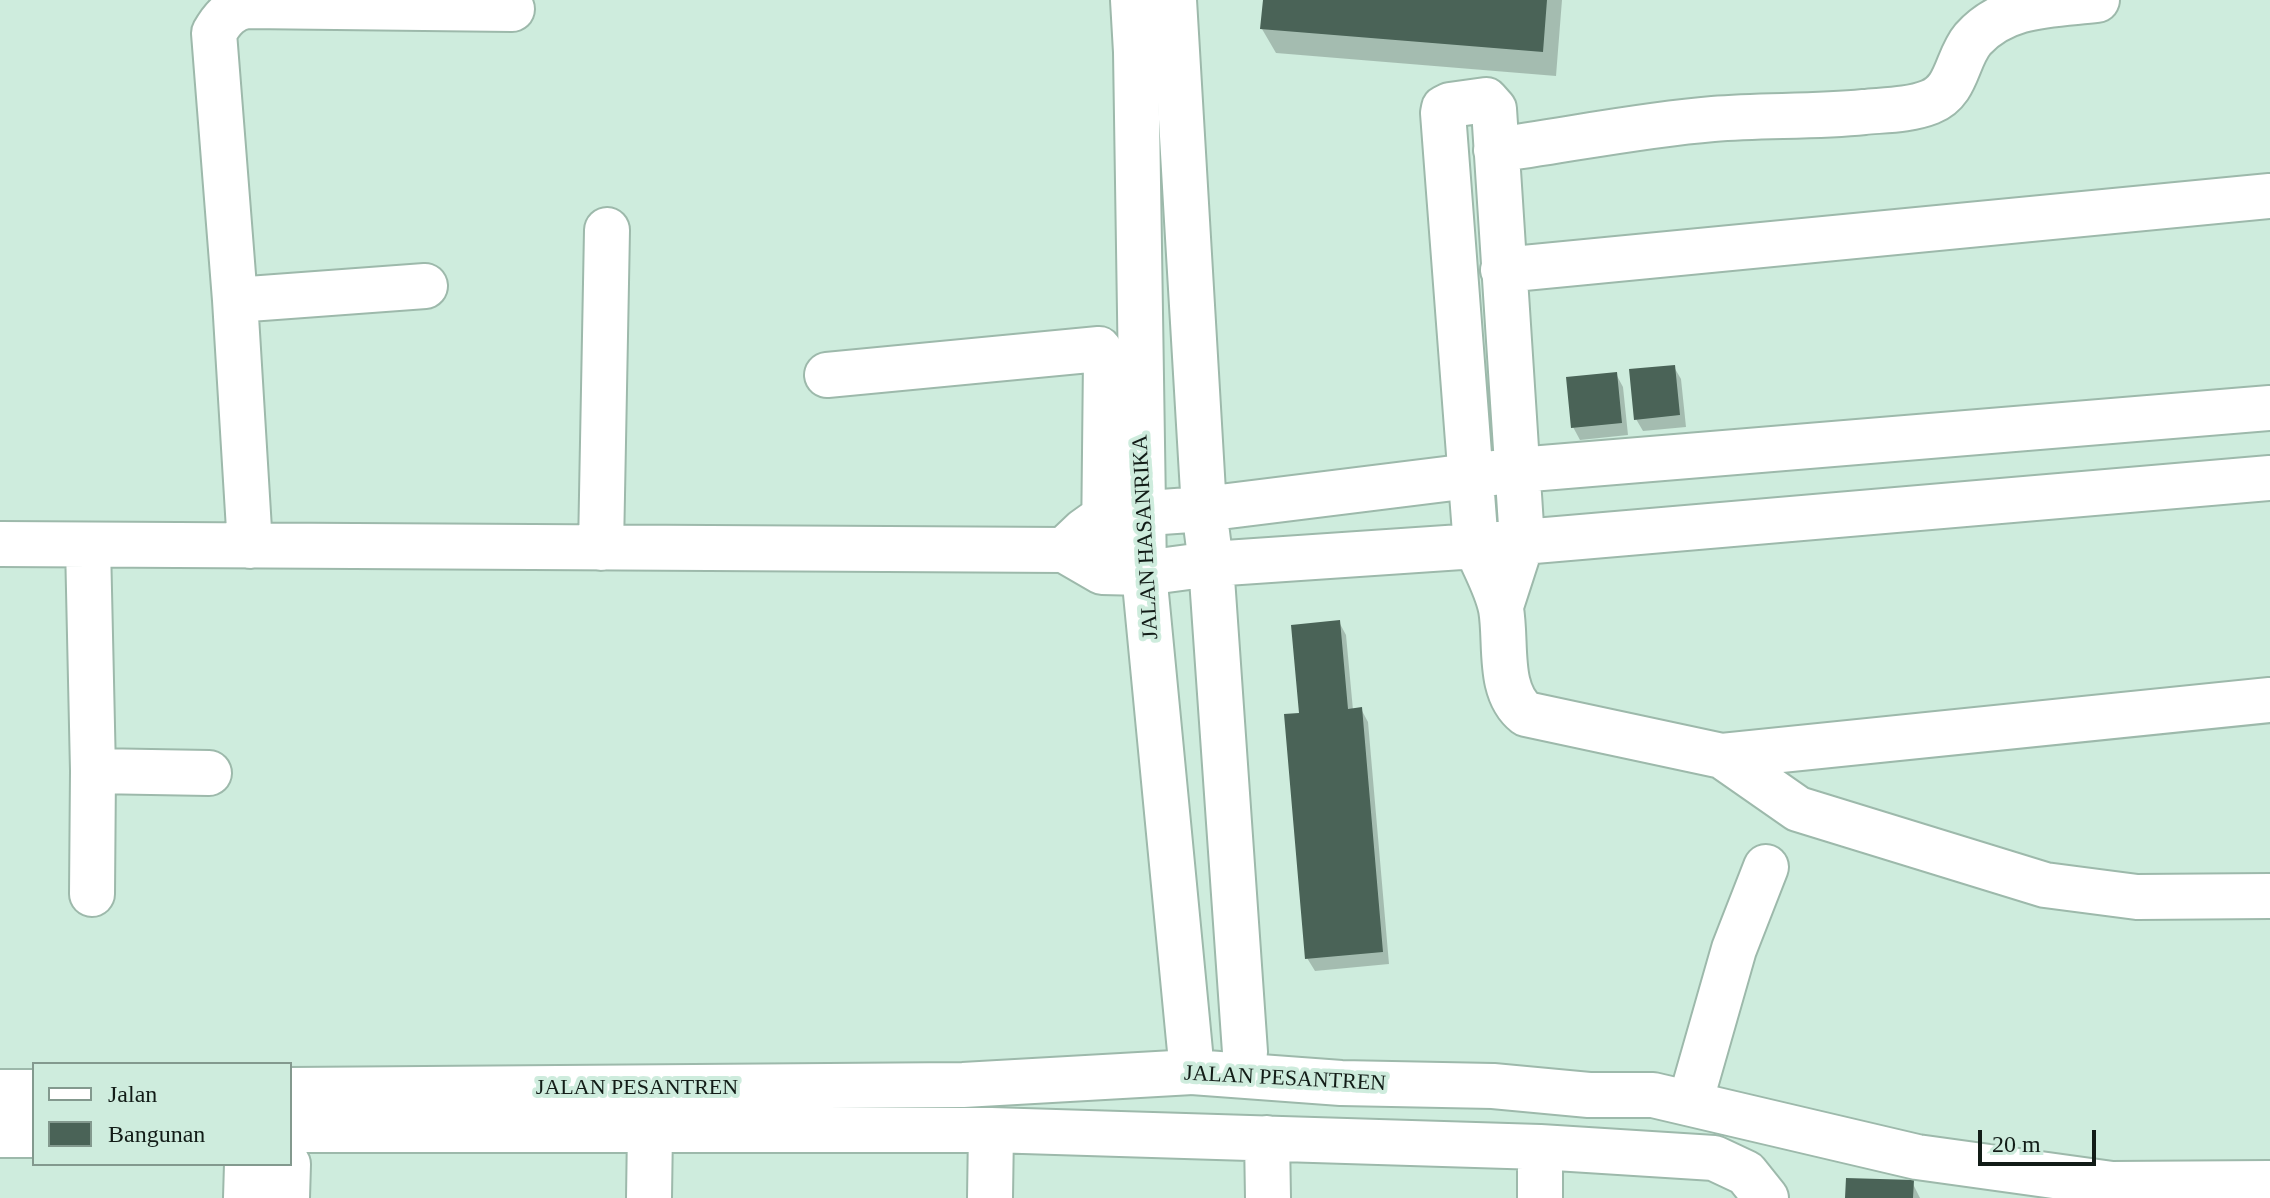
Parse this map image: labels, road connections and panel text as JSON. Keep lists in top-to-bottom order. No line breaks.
{"streets":{"street":["JALAN HASANRIKA","JALAN PESANTREN"]},"crossings":[["JALAN HASANRIKA","JALAN PESANTREN"]],"legend":["Jalan","Bangunan"],"scale_bar":"20 m"}
